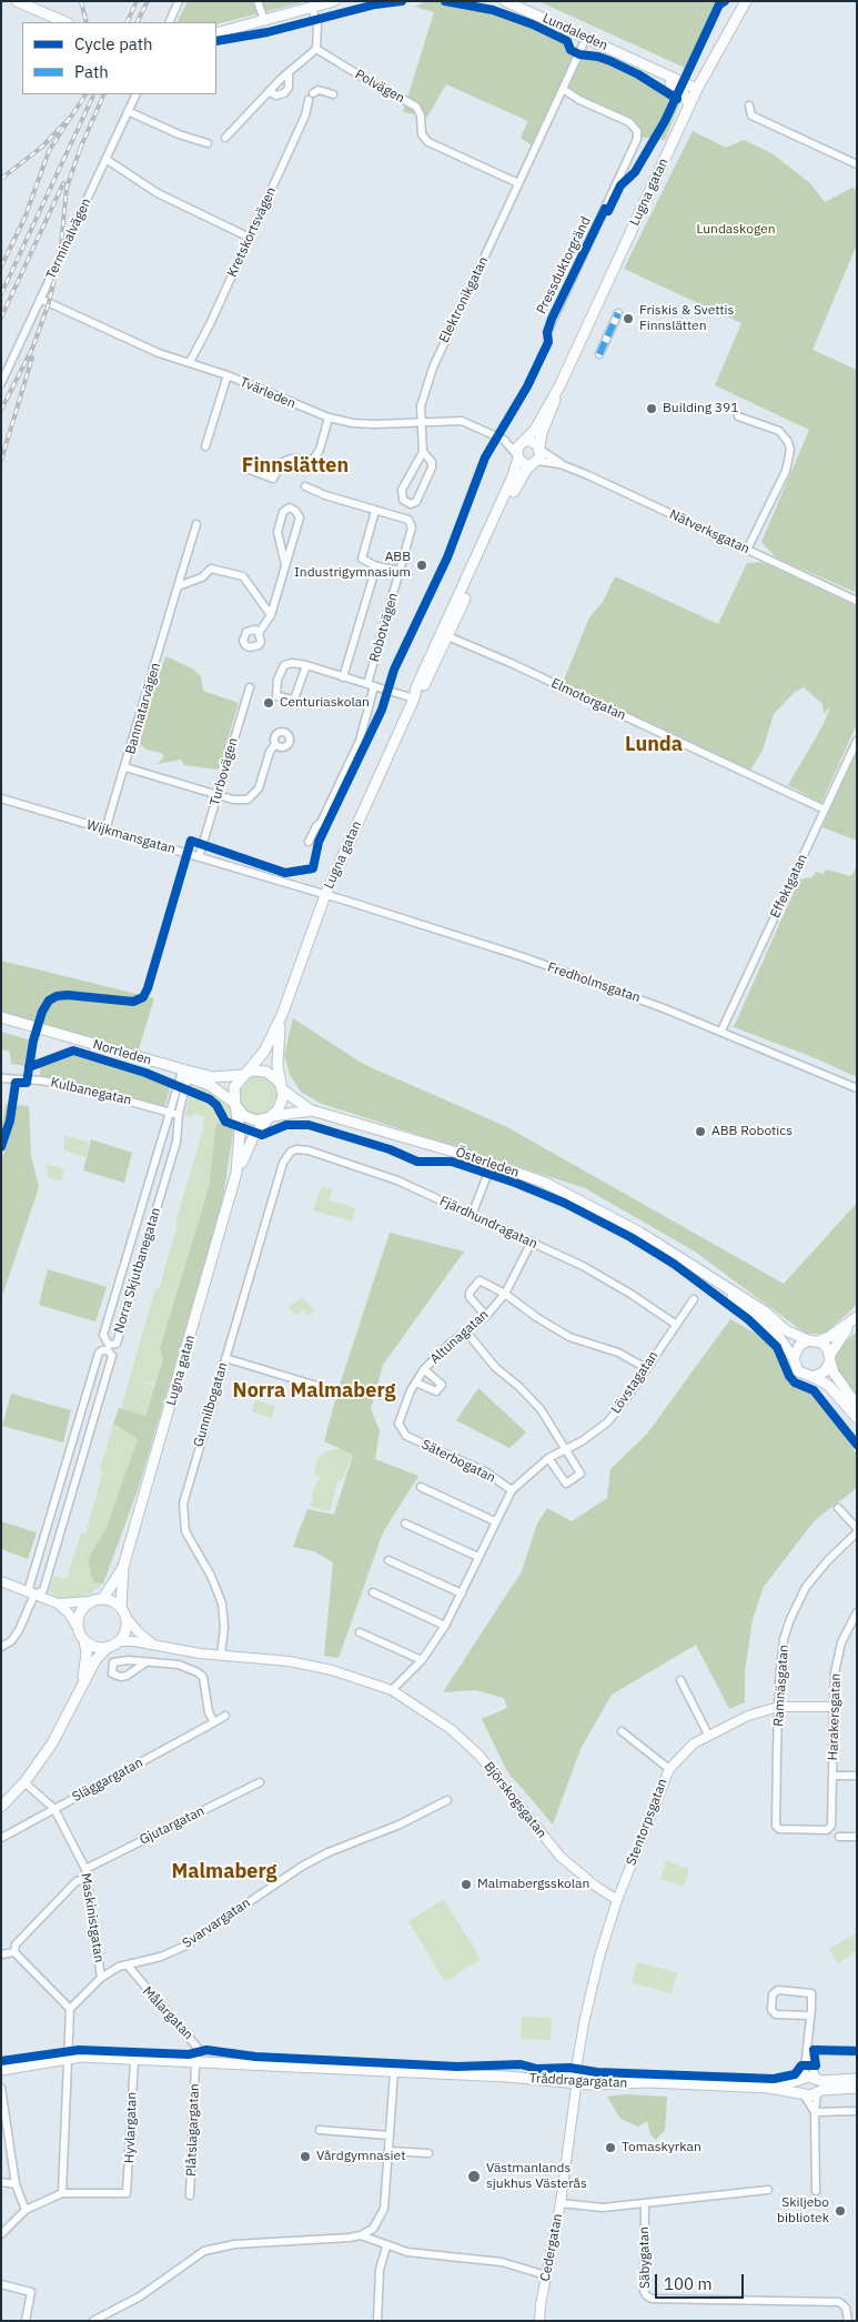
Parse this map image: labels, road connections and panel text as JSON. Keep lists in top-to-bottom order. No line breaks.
{"streets":{"main road":["Lundaleden","Lugna gatan","Norrleden","Österleden","Tråddragargatan"],"street":["Polvägen","Kretskortsvägen","Terminalvägen","Pressduktorgränd","Elektronikgatan","Tvärleden","Nätverksgatan","Robotvägen","Elmotorgatan","Banmatarvägen","Turbovägen","Wijkmansgatan","Effektgatan","Fredholmsgatan","Kulbanegatan","Fjärdhundragatan","Norra Skjutbanegatan","Altunagatan","Lövstagatan","Gunnilbogatan","Säterbogatan","Ramnäsgatan","Harakersgatan","Släggargatan","Björskogsgatan","Stentorpsgatan","Gjutargatan","Maskinistgatan","Svarvargatan","Målargatan","Hyvlargatan","Plåtslagargatan","Cedergatan","Säbygatan"]},"crossings":[["Lundaleden","Lugna gatan"],["Polvägen","Elektronikgatan"],["Lugna gatan","Tvärleden"],["Lugna gatan","Nätverksgatan"],["Lugna gatan","Elmotorgatan"],["Lugna gatan","Wijkmansgatan"],["Lugna gatan","Fredholmsgatan"],["Lugna gatan","Norrleden"],["Lugna gatan","Österleden"],["Lugna gatan","Björskogsgatan"],["Kretskortsvägen","Tvärleden"],["Terminalvägen","Tvärleden"],["Pressduktorgränd","Elektronikgatan"],["Elektronikgatan","Tvärleden"],["Tvärleden","Nätverksgatan"],["Elmotorgatan","Effektgatan"],["Banmatarvägen","Wijkmansgatan"],["Turbovägen","Wijkmansgatan"],["Wijkmansgatan","Fredholmsgatan"],["Effektgatan","Fredholmsgatan"],["Norrleden","Österleden"],["Norrleden","Norra Skjutbanegatan"],["Kulbanegatan","Norra Skjutbanegatan"],["Fjärdhundragatan","Altunagatan"],["Fjärdhundragatan","Lövstagatan"],["Fjärdhundragatan","Gunnilbogatan"],["Altunagatan","Säterbogatan"],["Lövstagatan","Säterbogatan"],["Lövstagatan","Björskogsgatan"],["Gunnilbogatan","Björskogsgatan"],["Ramnäsgatan","Harakersgatan"],["Ramnäsgatan","Stentorpsgatan"],["Harakersgatan","Stentorpsgatan"],["Släggargatan","Maskinistgatan"],["Björskogsgatan","Stentorpsgatan"],["Stentorpsgatan","Tråddragargatan"],["Stentorpsgatan","Cedergatan"],["Gjutargatan","Maskinistgatan"],["Maskinistgatan","Svarvargatan"],["Svarvargatan","Målargatan"],["Målargatan","Tråddragargatan"],["Målargatan","Plåtslagargatan"],["Tråddragargatan","Hyvlargatan"],["Tråddragargatan","Plåtslagargatan"],["Tråddragargatan","Cedergatan"]],"districts":["Finnslätten","Lunda","Norra Malmaberg","Malmaberg"],"parks":["Lundaskogen"],"places":["Friskis & Svettis Finnslätten","Building 391","ABB Industrigymnasium","Centuriaskolan","ABB Robotics","Malmabergsskolan","Tomaskyrkan","Vårdgymnasiet","Västmanlands sjukhus Västerås","Skiljebo bibliotek"],"legend":["Cycle path","Path"],"scale_bar":"100 m"}
